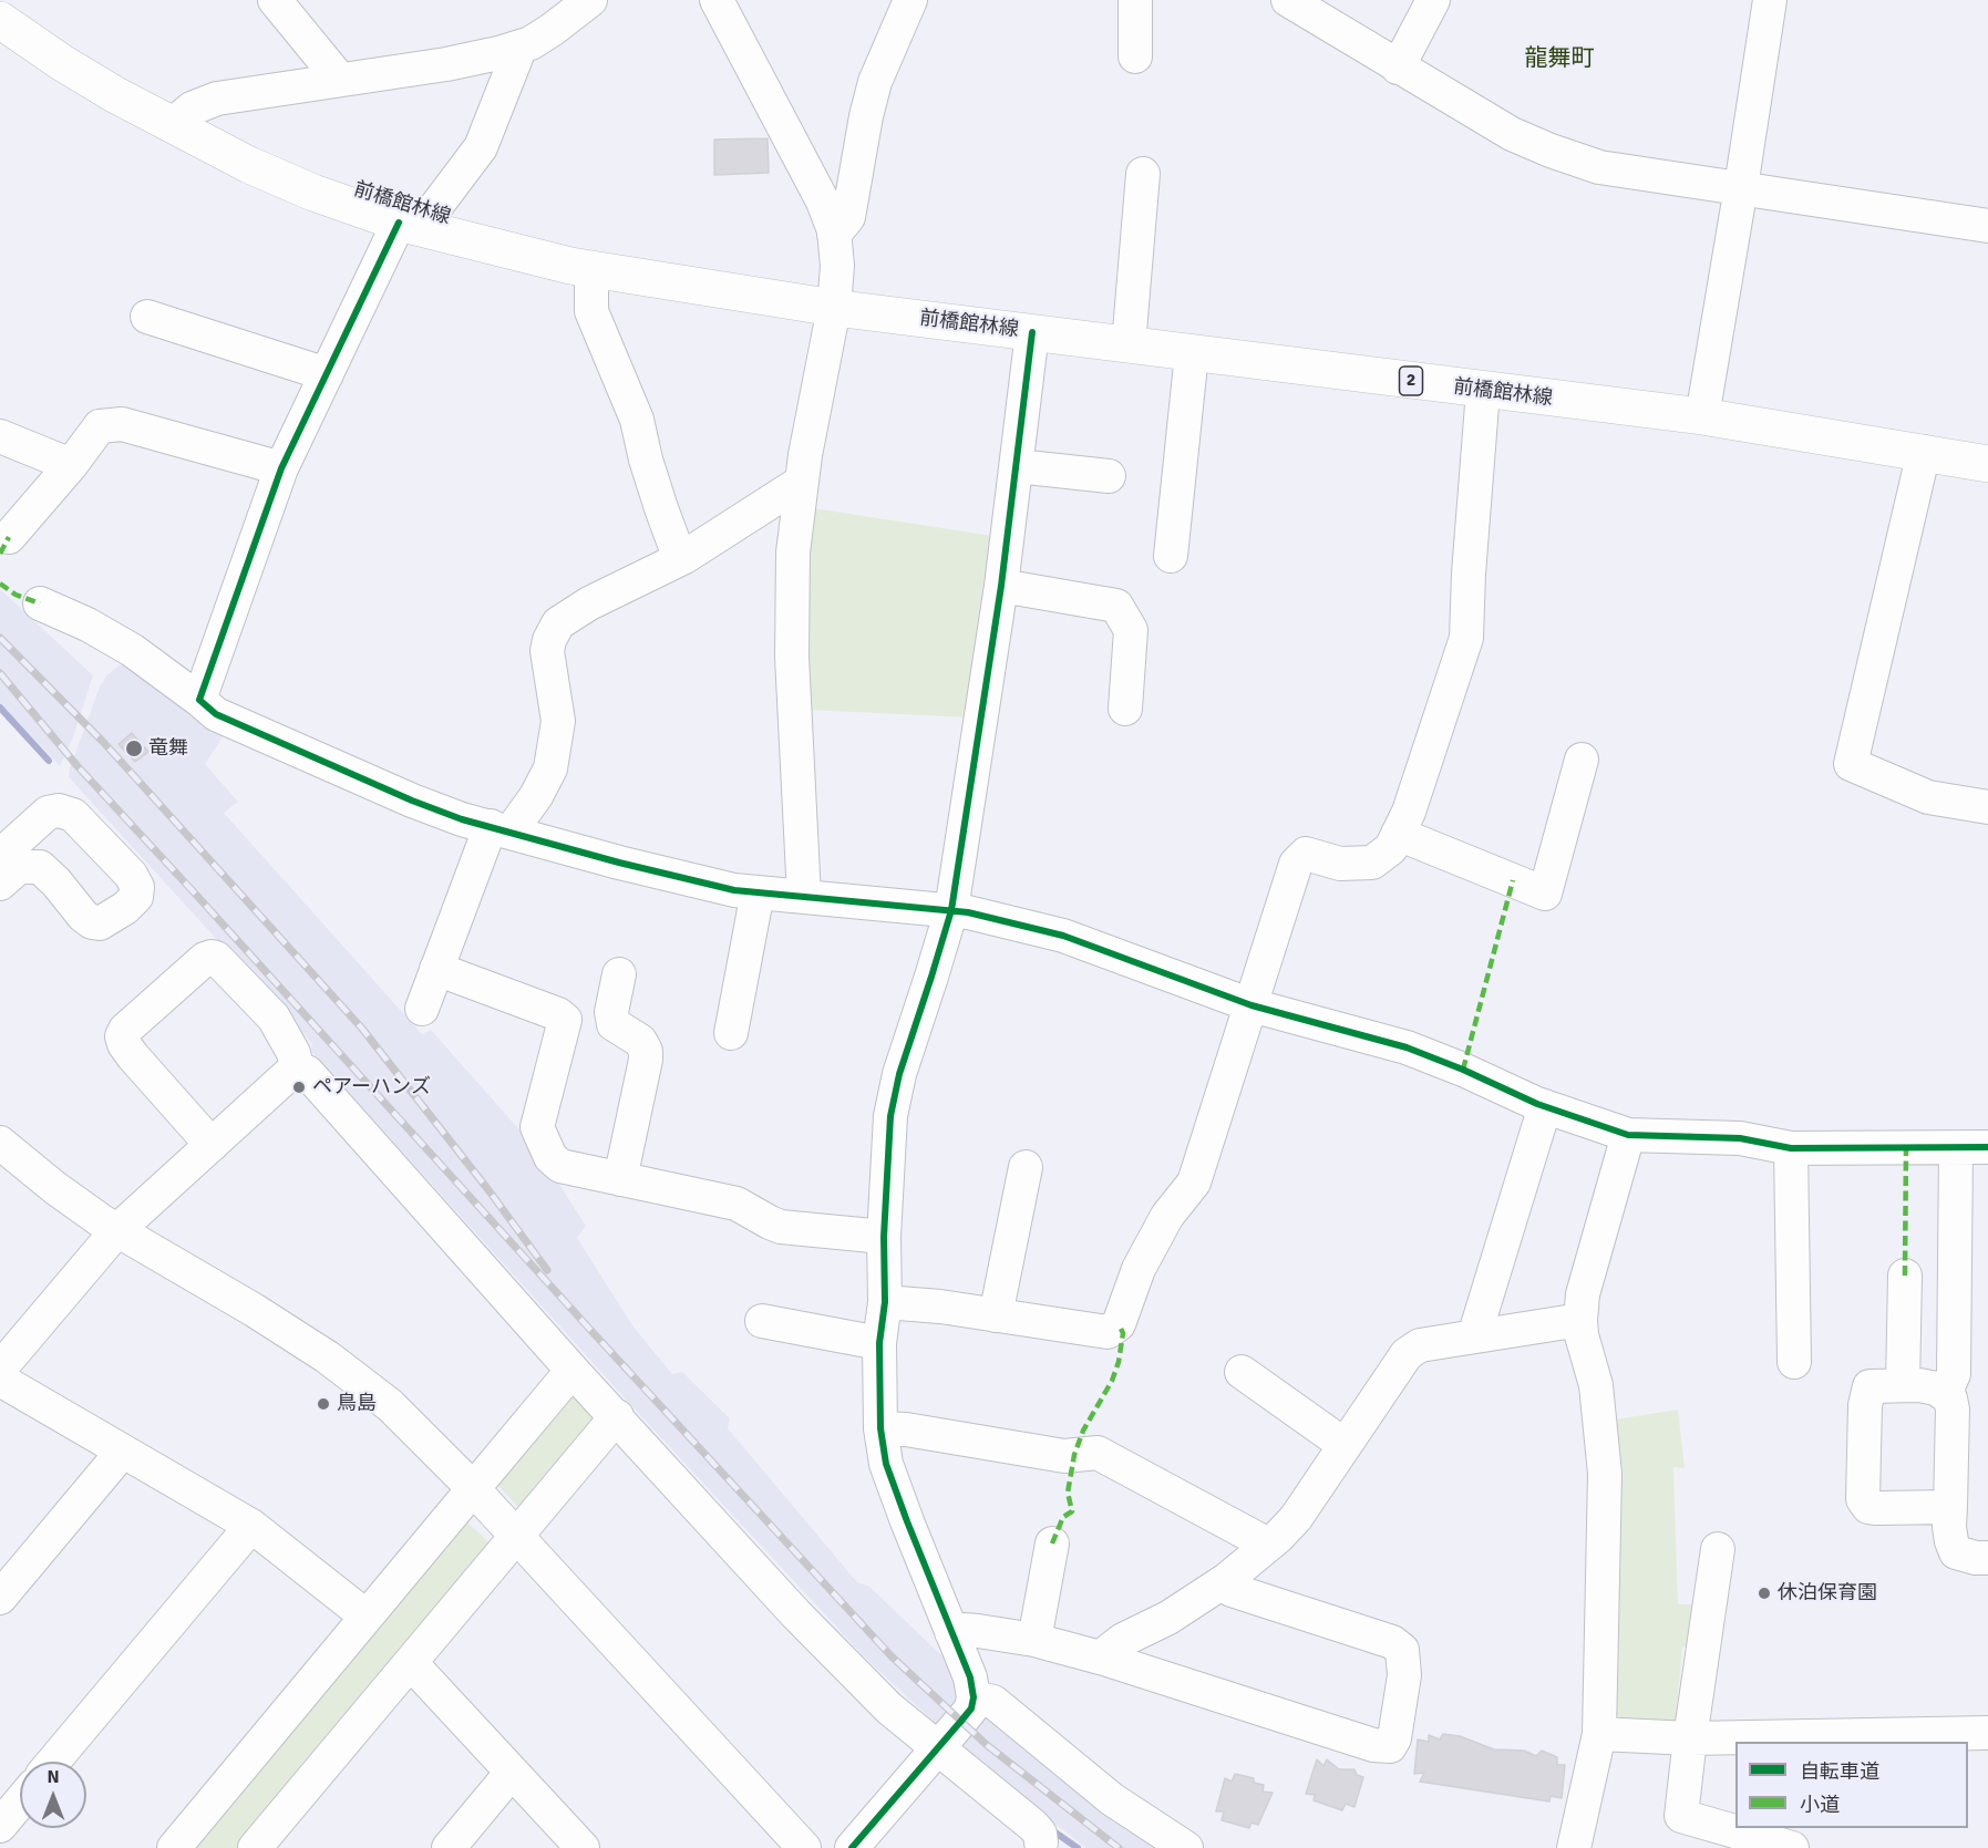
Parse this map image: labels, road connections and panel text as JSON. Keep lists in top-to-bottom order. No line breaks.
{"streets":{"main road":["前橋館林線","2"]},"districts":["龍舞町"],"places":["竜舞","ペアーハンズ","鳥島","休泊保育園"],"legend":["自転車道","小道"],"north":"top"}
